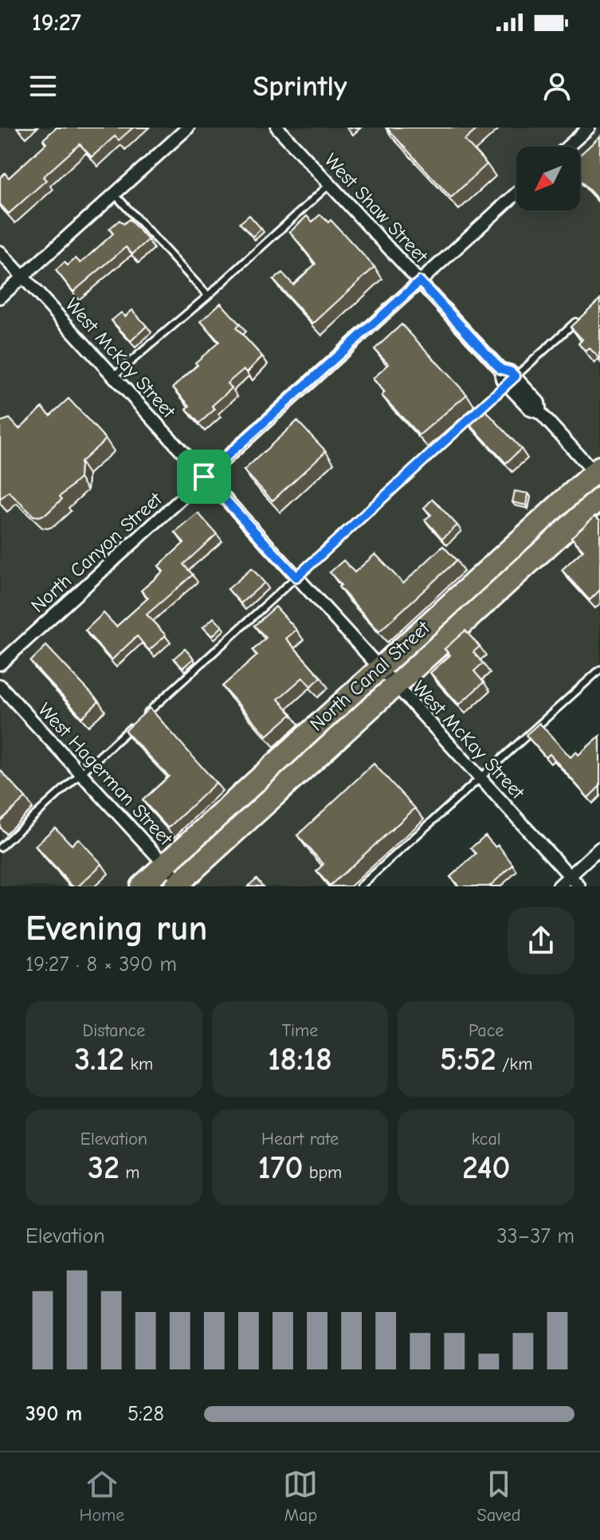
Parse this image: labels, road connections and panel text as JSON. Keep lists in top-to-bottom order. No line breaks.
{"streets":{"highway":["North Canal Street"],"street":["West Shaw Street","West McKay Street","North Canyon Street","West Hagerman Street"]},"crossings":[["West Shaw Street","North Canyon Street"],["West Shaw Street","North Canal Street"],["West McKay Street","North Canyon Street"],["West McKay Street","North Canal Street"],["North Canal Street","West Hagerman Street"]],"north":"bottom left","page":{"status":"19:27","header":"Sprintly","heading":["Evening run","19:27 · 8 × 390 m"],"stats":[["Distance","3.12 km"],["Time","18:18"],["Pace","5:52 /km"],["Elevation","32 m"],["Heart rate","170 bpm"],["kcal","240"]],"chart":["Elevation","33–37 m"],"list":[{"name":"390 m","note":"5:28"}],"tabs":["Home","Map","Saved"]}}
